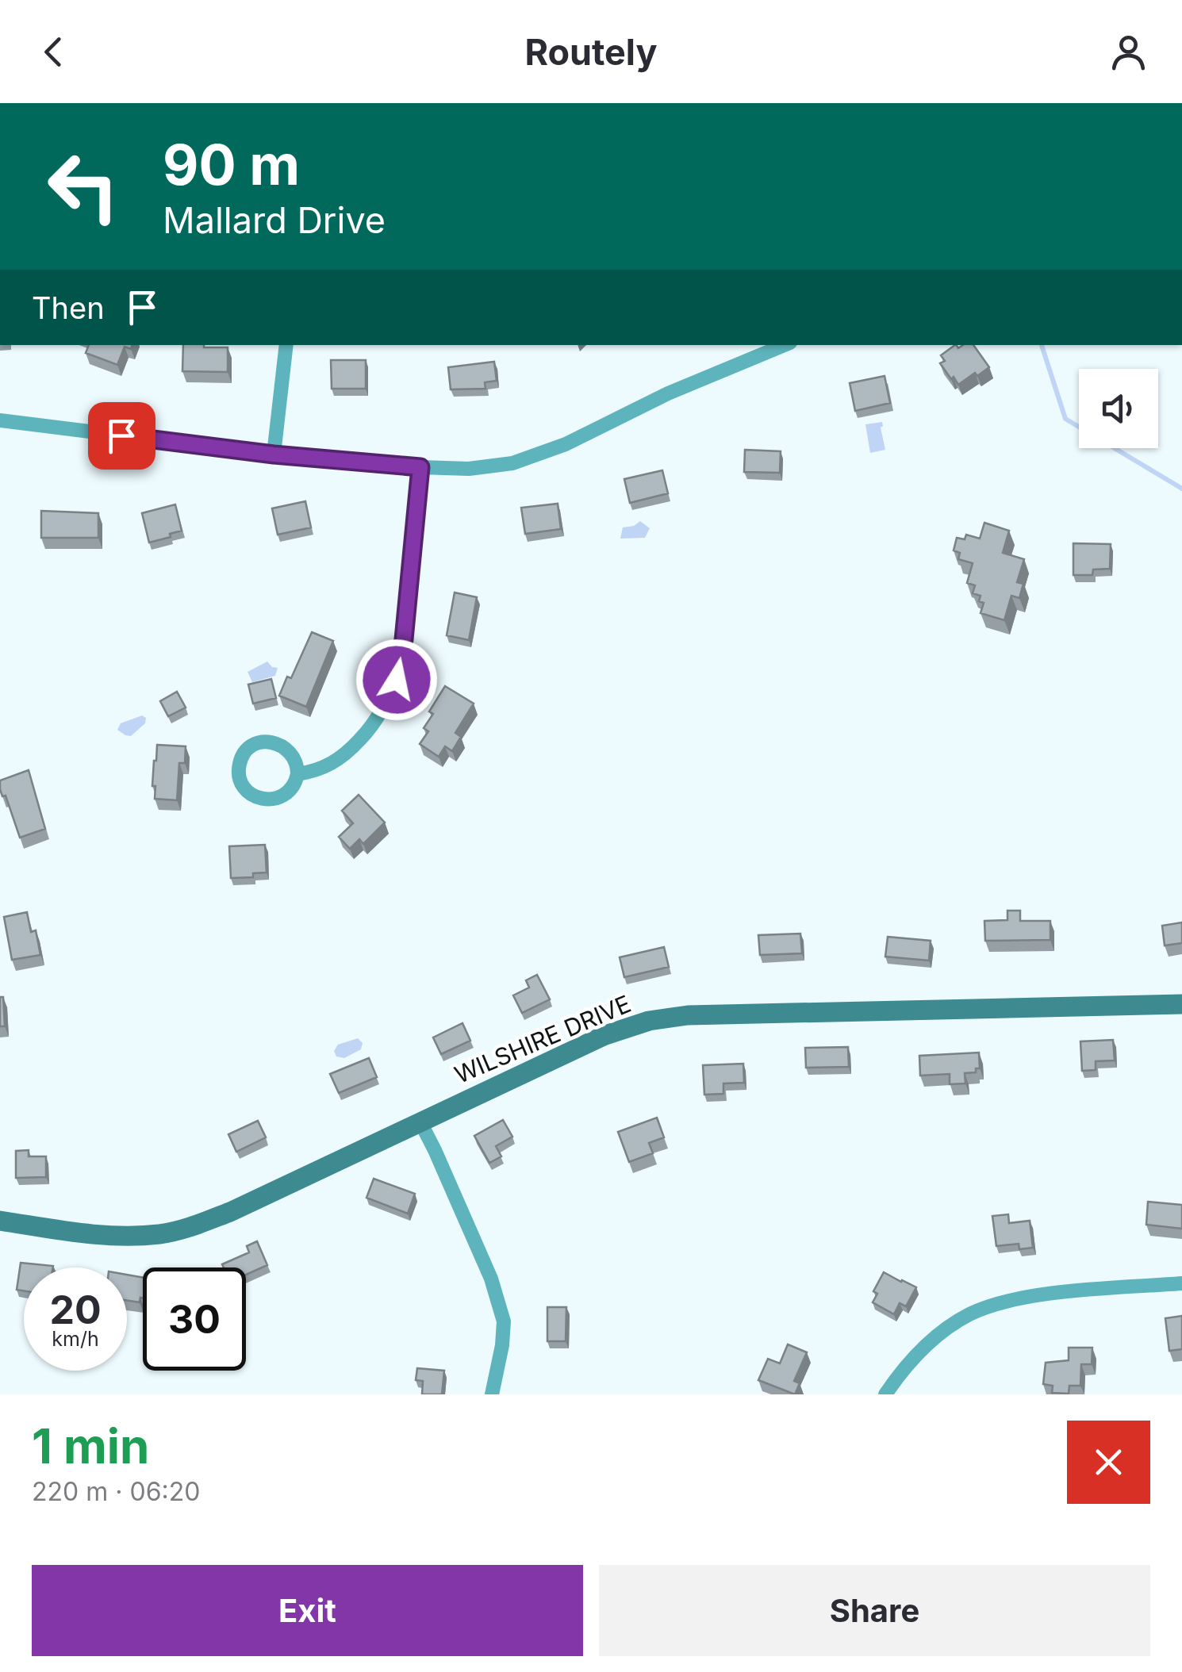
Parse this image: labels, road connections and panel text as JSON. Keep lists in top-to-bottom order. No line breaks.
{"streets":{"street":["WILSHIRE DRIVE"]},"page":{"header":"Routely","turn":["90 m","Mallard Drive"],"then":"Then","speed":"20 km/h","limit":"30","heading":["1 min","220 m · 06:20"],"buttons":["Exit","Share"]}}
